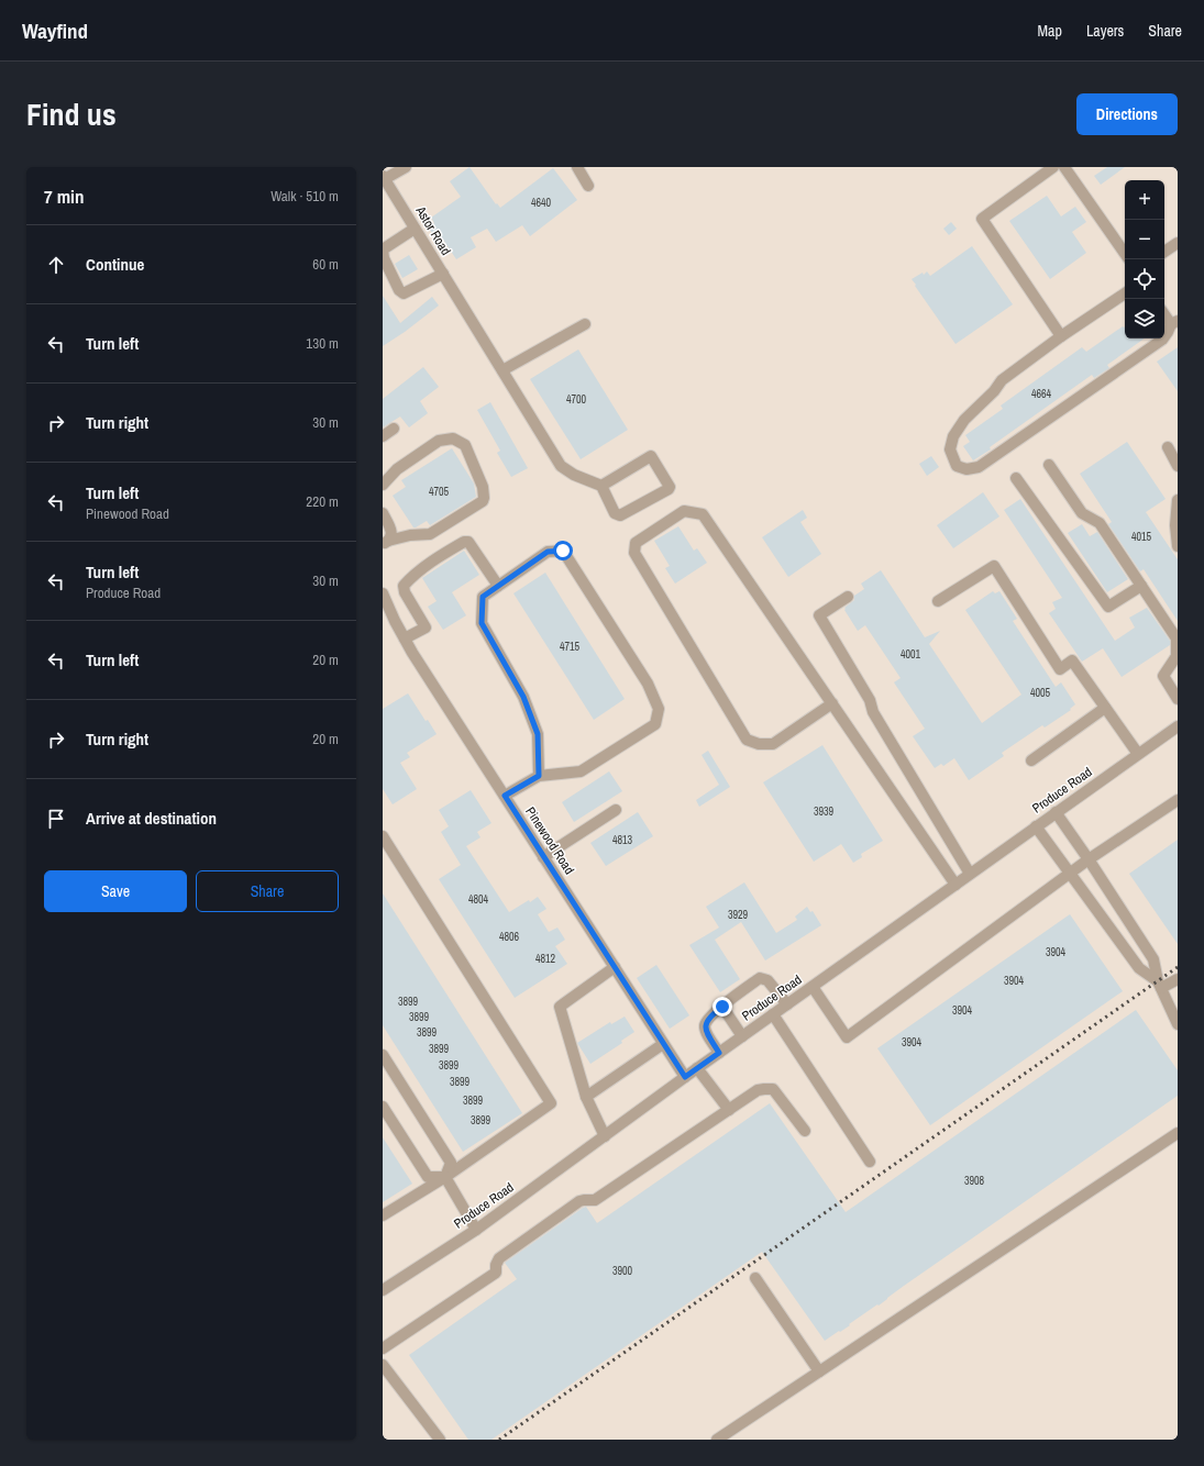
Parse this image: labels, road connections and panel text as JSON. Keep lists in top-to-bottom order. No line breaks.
{"streets":{"street":["Astor Road","Produce Road","Pinewood Road"]},"crossings":[["Produce Road","Pinewood Road"]],"house_numbers":["4640","4664","4700","4705","4015","4715","4001","4005","3939","4813","4804","3929","4806","3904","4812","3904","3899","3904","3899","3899","3904","3899","3899","3899","3899","3899","3908","3900"],"page":{"header":"Wayfind","nav":["Map","Layers","Share"],"title":"Find us","buttons":["Directions",["Save","Share"]],"heading":["7 min","Walk · 510 m"],"map_buttons":["+","−"],"list":[["Continue","60 m"],["Turn left","130 m"],["Turn right","30 m"],["Turn left","Pinewood Road","220 m"],["Turn left","Produce Road","30 m"],["Turn left","20 m"],["Turn right","20 m"],"Arrive at destination"]}}
